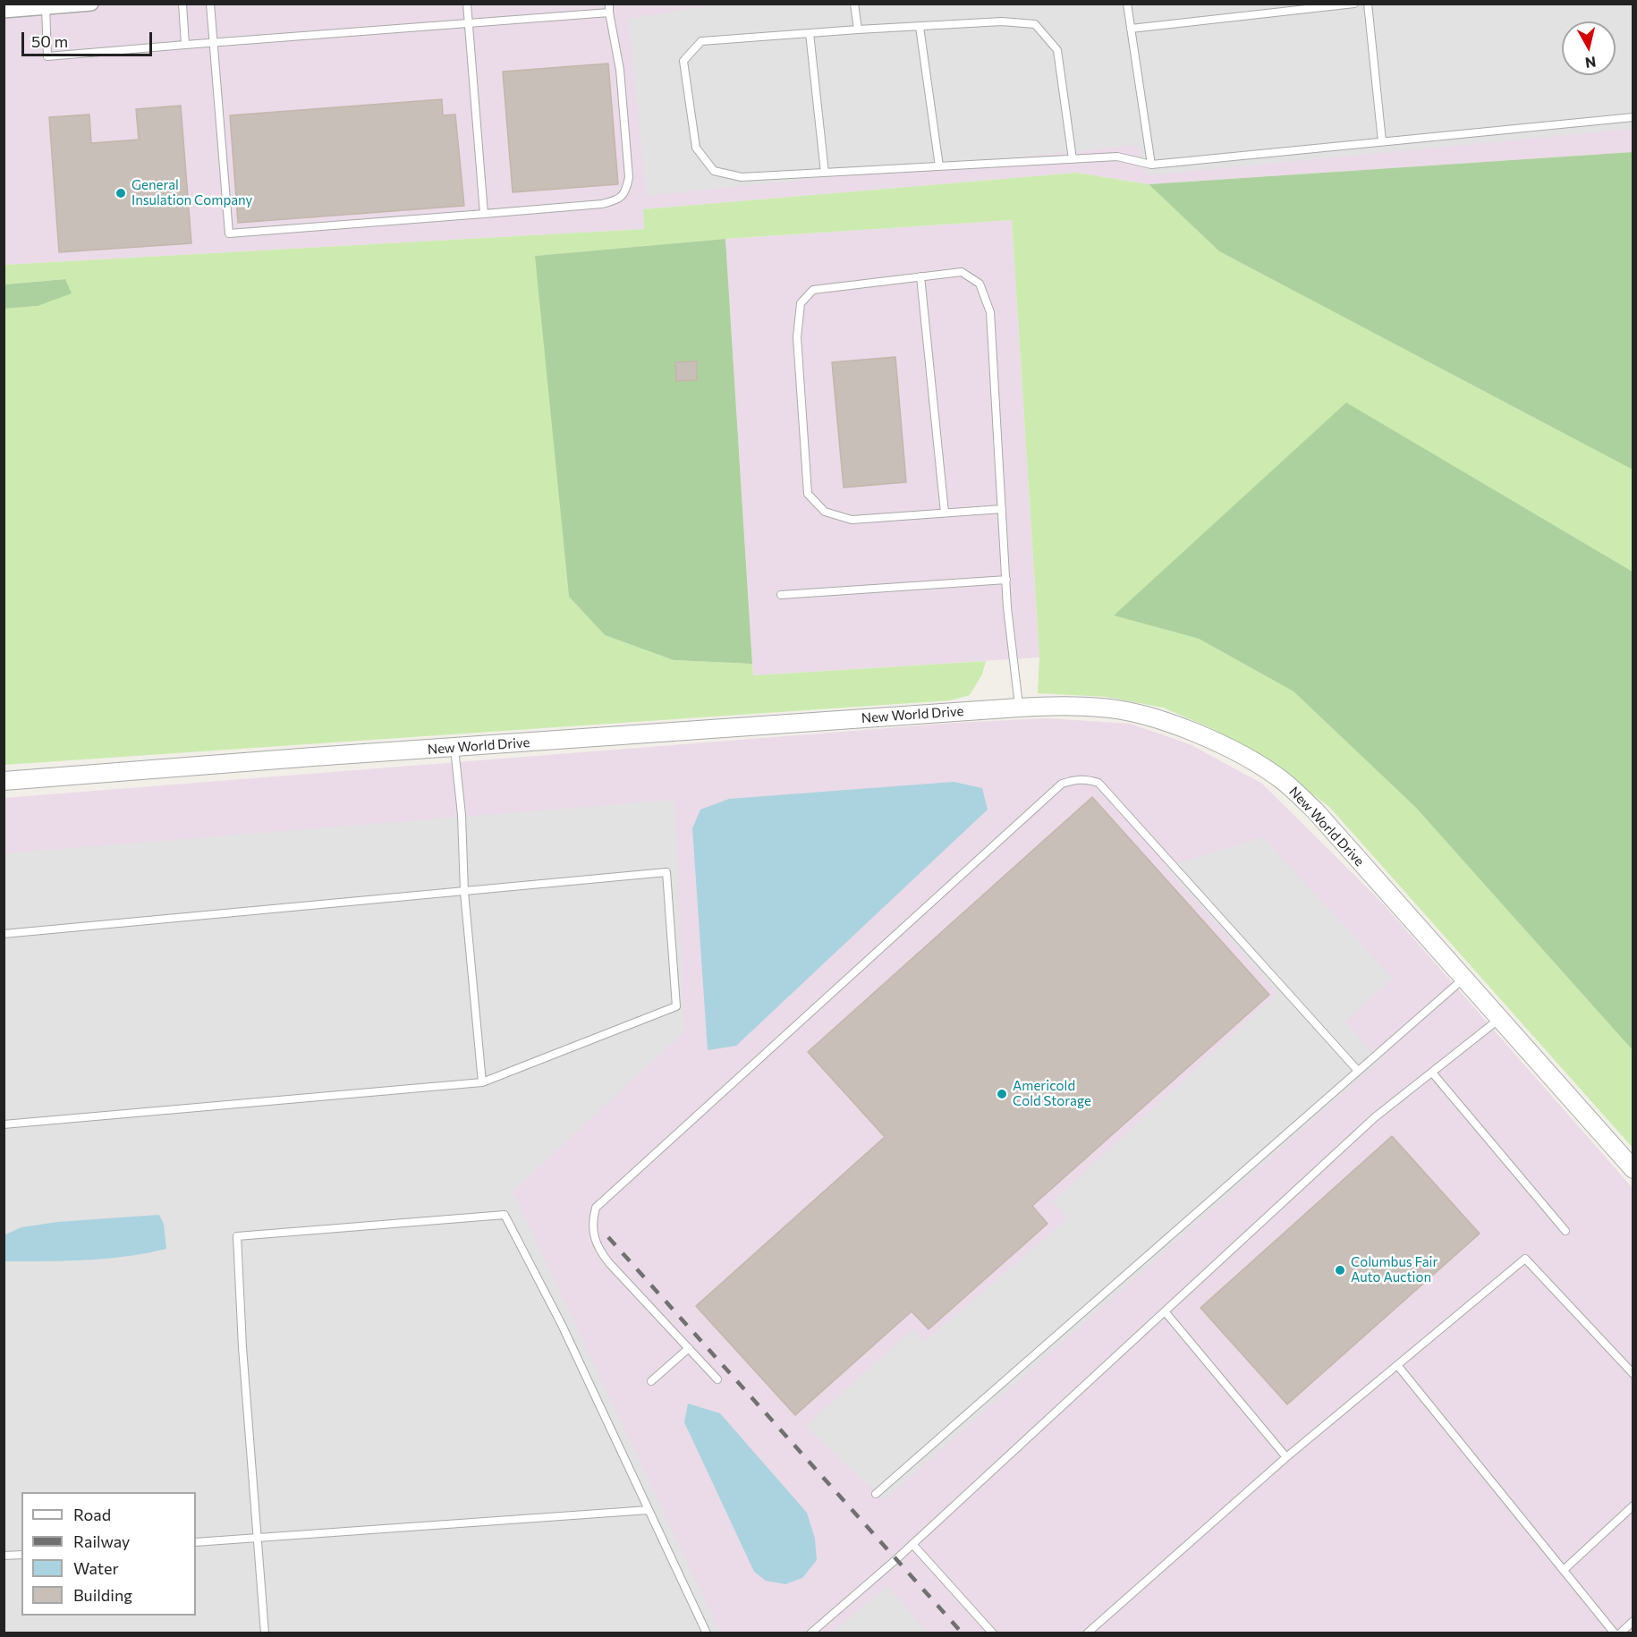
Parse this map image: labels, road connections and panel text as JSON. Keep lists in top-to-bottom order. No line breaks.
{"streets":{"street":["New World Drive"]},"places":["General Insulation Company","Americold Cold Storage","Columbus Fair Auto Auction"],"legend":["Road","Railway","Water","Building"],"scale_bar":"50 m","north":"bottom"}
